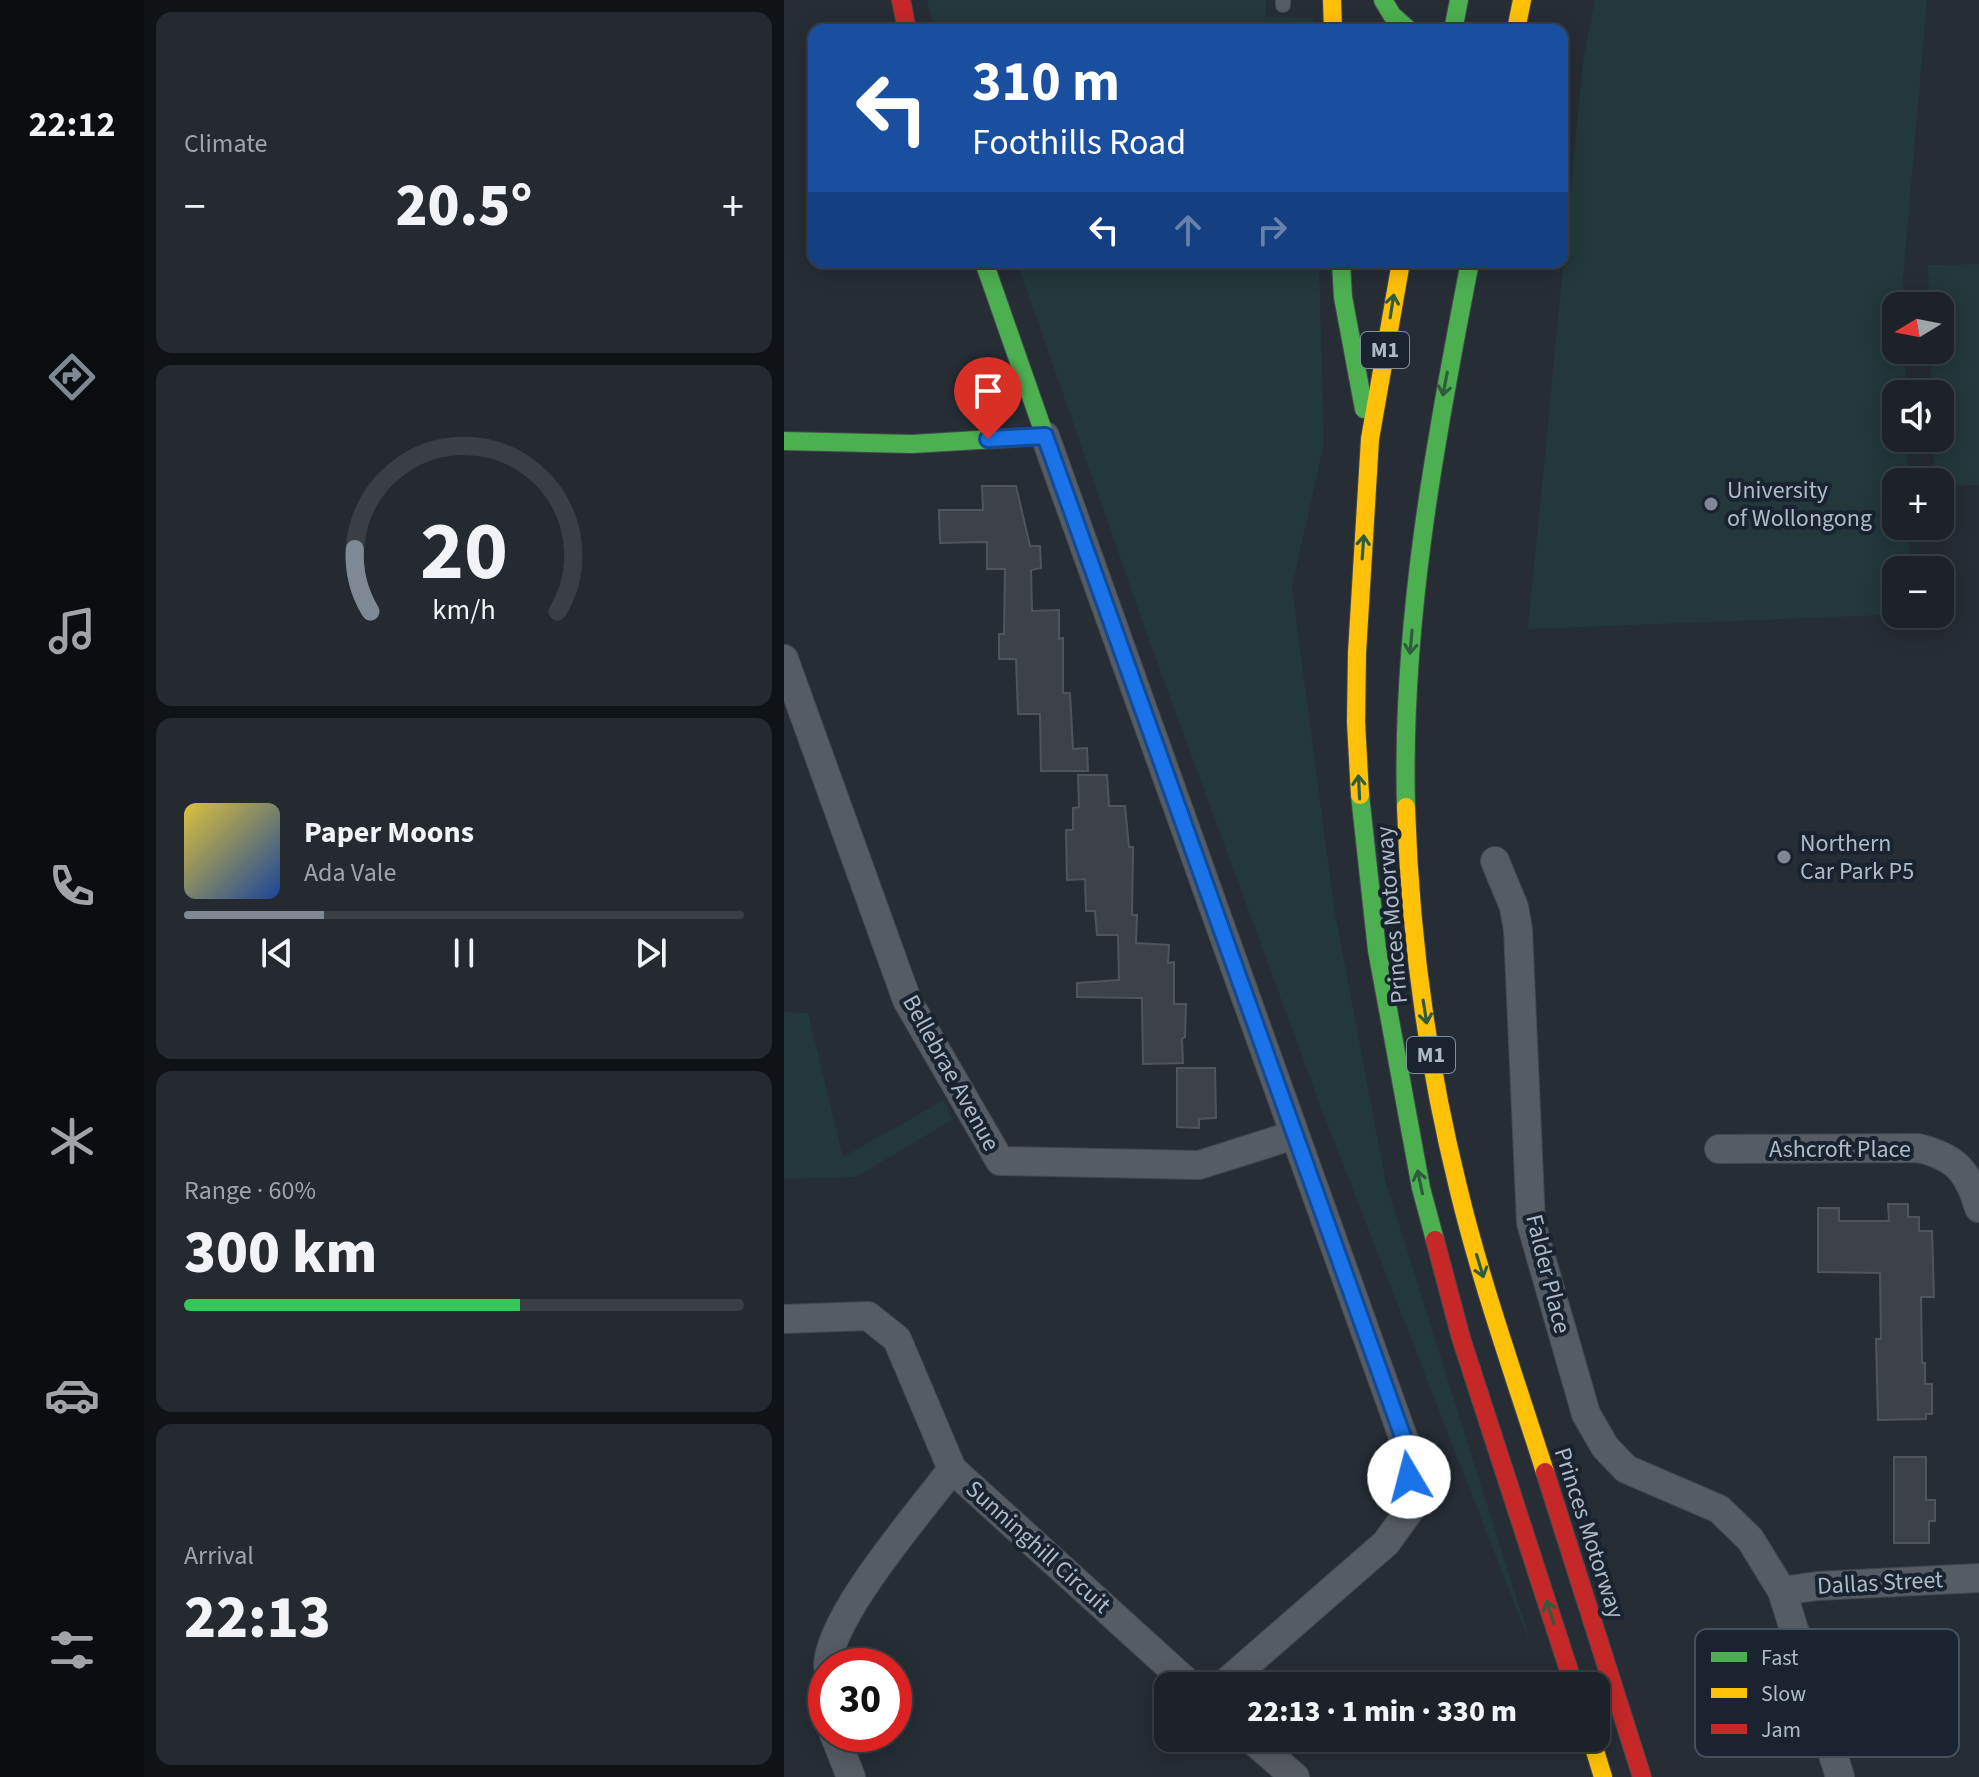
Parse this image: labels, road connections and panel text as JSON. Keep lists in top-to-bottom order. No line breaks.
{"streets":{"main road":["M1","Princes Motorway"],"street":["Bellebrae Avenue","Ashcroft Place","Falder Place","Sunninghill Circuit","Dallas Street"]},"crossings":[["Falder Place","Dallas Street"]],"places":["University of Wollongong","Northern Car Park P5"],"legend":["Fast","Slow","Jam"],"north":"left","page":{"tabs":"22:12","tile":["Climate",["Range · 60%","300 km"],["Arrival","22:13"]],"turn":["310 m","Foothills Road"],"heat":["−","20.5°","+"],"map_buttons":["+","−"],"song":["Paper Moons","Ada Vale"],"limit":"30","trip":"22:13 · 1 min · 330 m","gauge":["20","km/h"]}}
